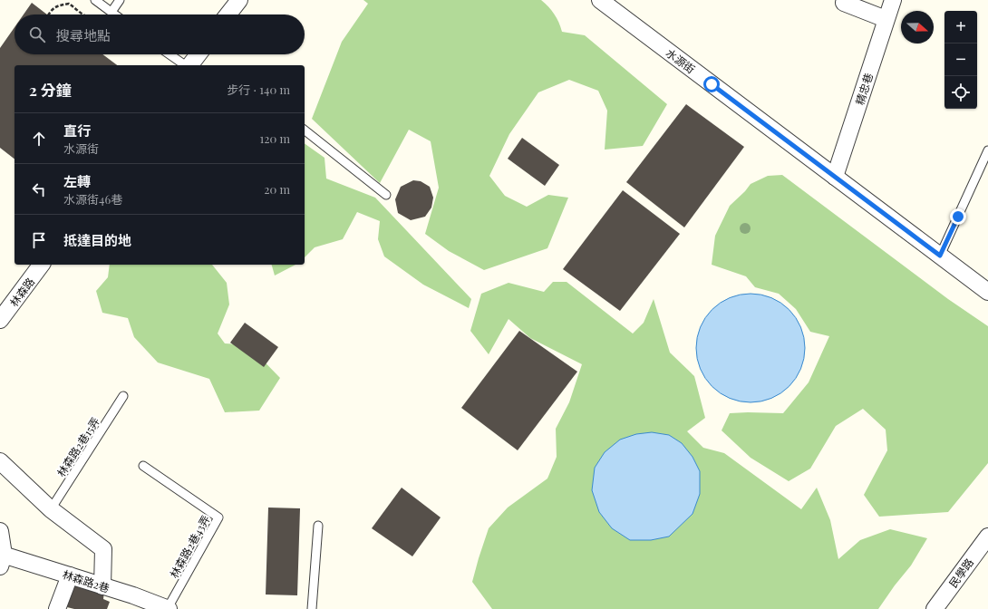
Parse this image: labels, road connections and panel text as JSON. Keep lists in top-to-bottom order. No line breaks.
{"streets":{"street":["水源街","精忠巷","林森路","民學路","林森路2巷"],"lane":["林森路2巷15弄","林森路2巷43弄"]},"crossings":[["水源街","精忠巷"],["林森路2巷43弄","林森路2巷"]],"north":"right","page":{"map_buttons":["+","−"],"search":"搜尋地點","heading":["2 分鐘","步行 · 140 m"],"list":[["直行","水源街","120 m"],["左轉","水源街46巷","20 m"],"抵達目的地"]}}
